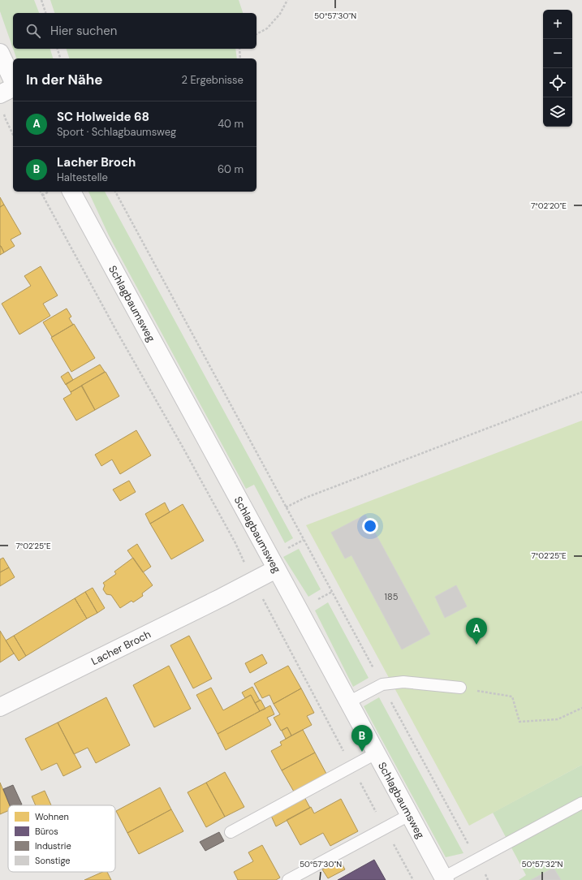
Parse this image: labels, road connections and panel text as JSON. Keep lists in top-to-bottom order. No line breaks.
{"streets":{"main road":["Schlagbaumsweg","Lacher Broch"]},"crossings":[["Schlagbaumsweg","Lacher Broch"]],"house_numbers":["185"],"legend":["Wohnen","Büros","Industrie","Sonstige"],"page":{"map_buttons":["+","−"],"search":"Hier suchen","heading":["In der Nähe","2 Ergebnisse"],"list":[{"mark":"A","name":"SC Holweide 68","note":"Sport · Schlagbaumsweg","value":"40 m"},{"mark":"B","name":"Lacher Broch","note":"Haltestelle","value":"60 m"}],"pins":["A","B"]},"coordinates":["50°57'30\"N","7°02'20\"E","7°02'25\"E","50°57'32\"N"]}
